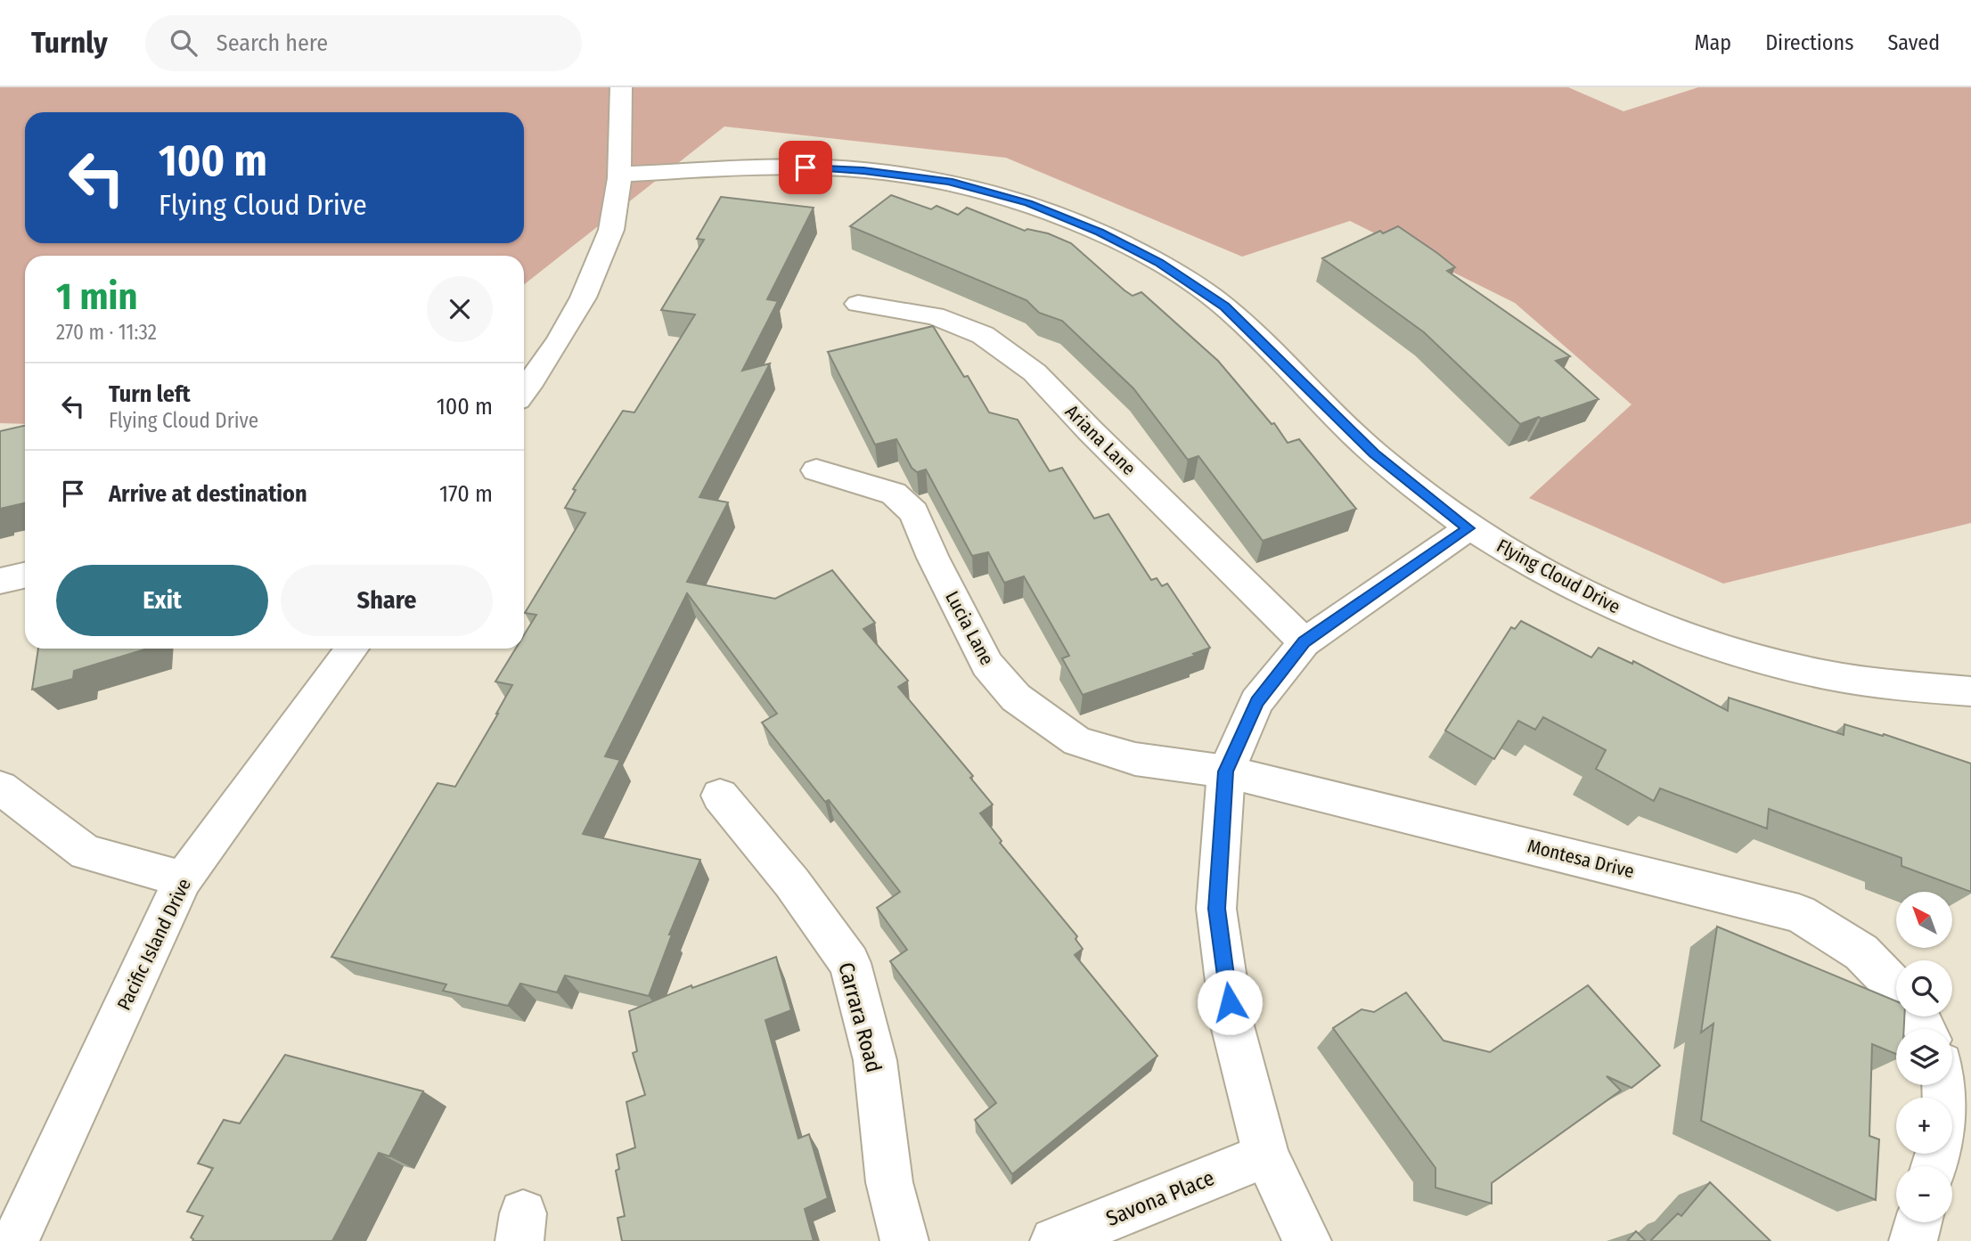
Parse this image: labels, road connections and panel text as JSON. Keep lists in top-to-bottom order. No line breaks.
{"streets":{"street":["Ariana Lane","Flying Cloud Drive","Lucia Lane","Montesa Drive","Pacific Island Drive","Carrara Road","Savona Place"]},"crossings":[["Lucia Lane","Montesa Drive"]],"north":"top left","page":{"header":"Turnly","search":"Search here","nav":["Map","Directions","Saved"],"turn":["100 m","Flying Cloud Drive"],"heading":["1 min","270 m · 11:32"],"list":[{"name":"Turn left","note":"Flying Cloud Drive","value":"100 m"},{"name":"Arrive at destination","value":"170 m"}],"buttons":["Exit","Share"],"map_buttons":["+","−"]}}
